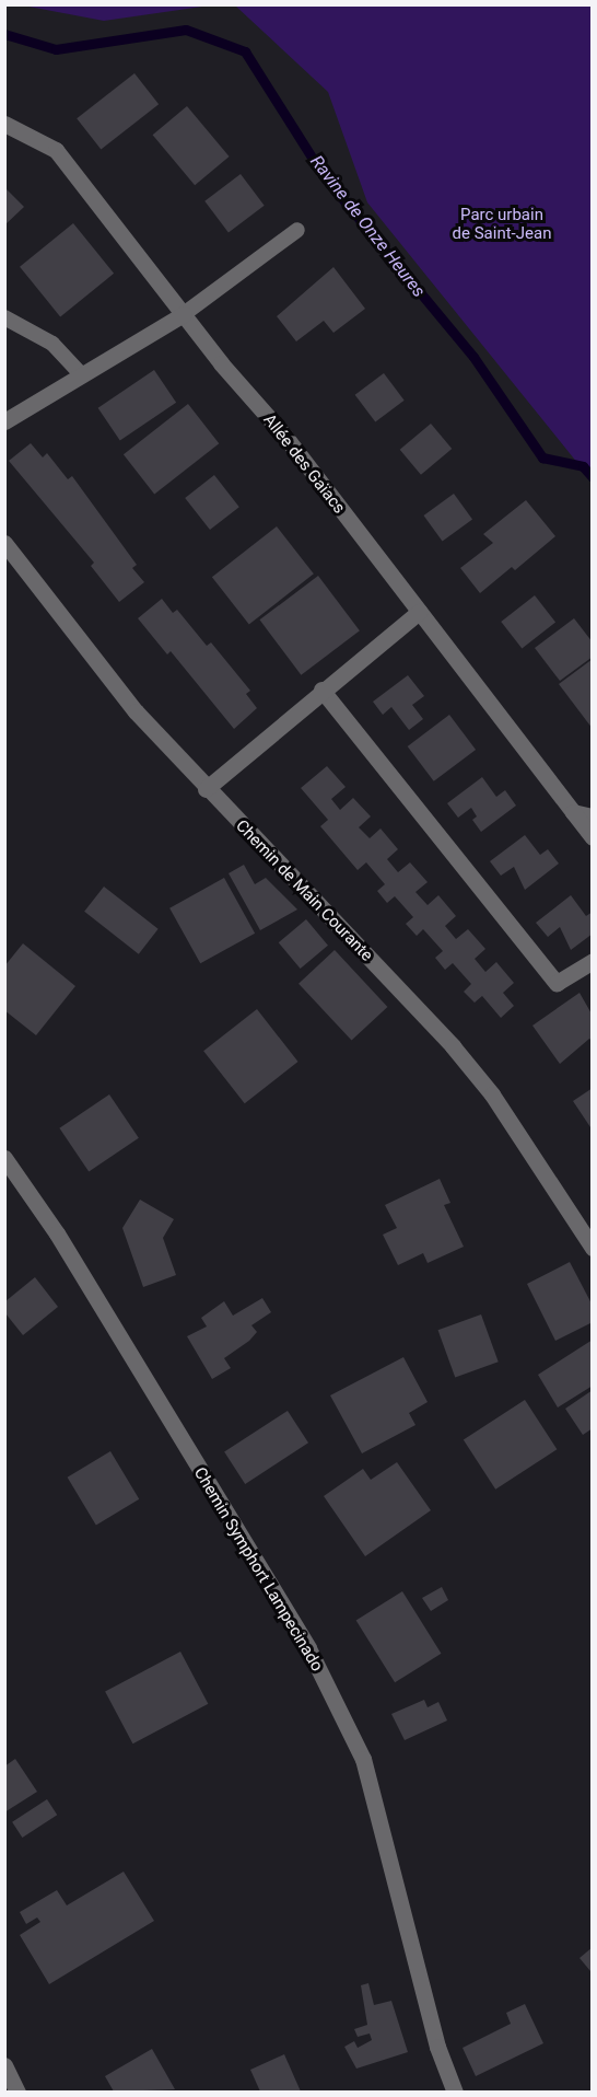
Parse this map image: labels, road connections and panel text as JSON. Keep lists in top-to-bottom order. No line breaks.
{"streets":{"street":["Allée des Gaïacs","Chemin de Main Courante","Chemin Symphort Lampecinado"]},"water":["Ravine de Onze Heures"],"parks":["Parc urbain de Saint-Jean"]}
